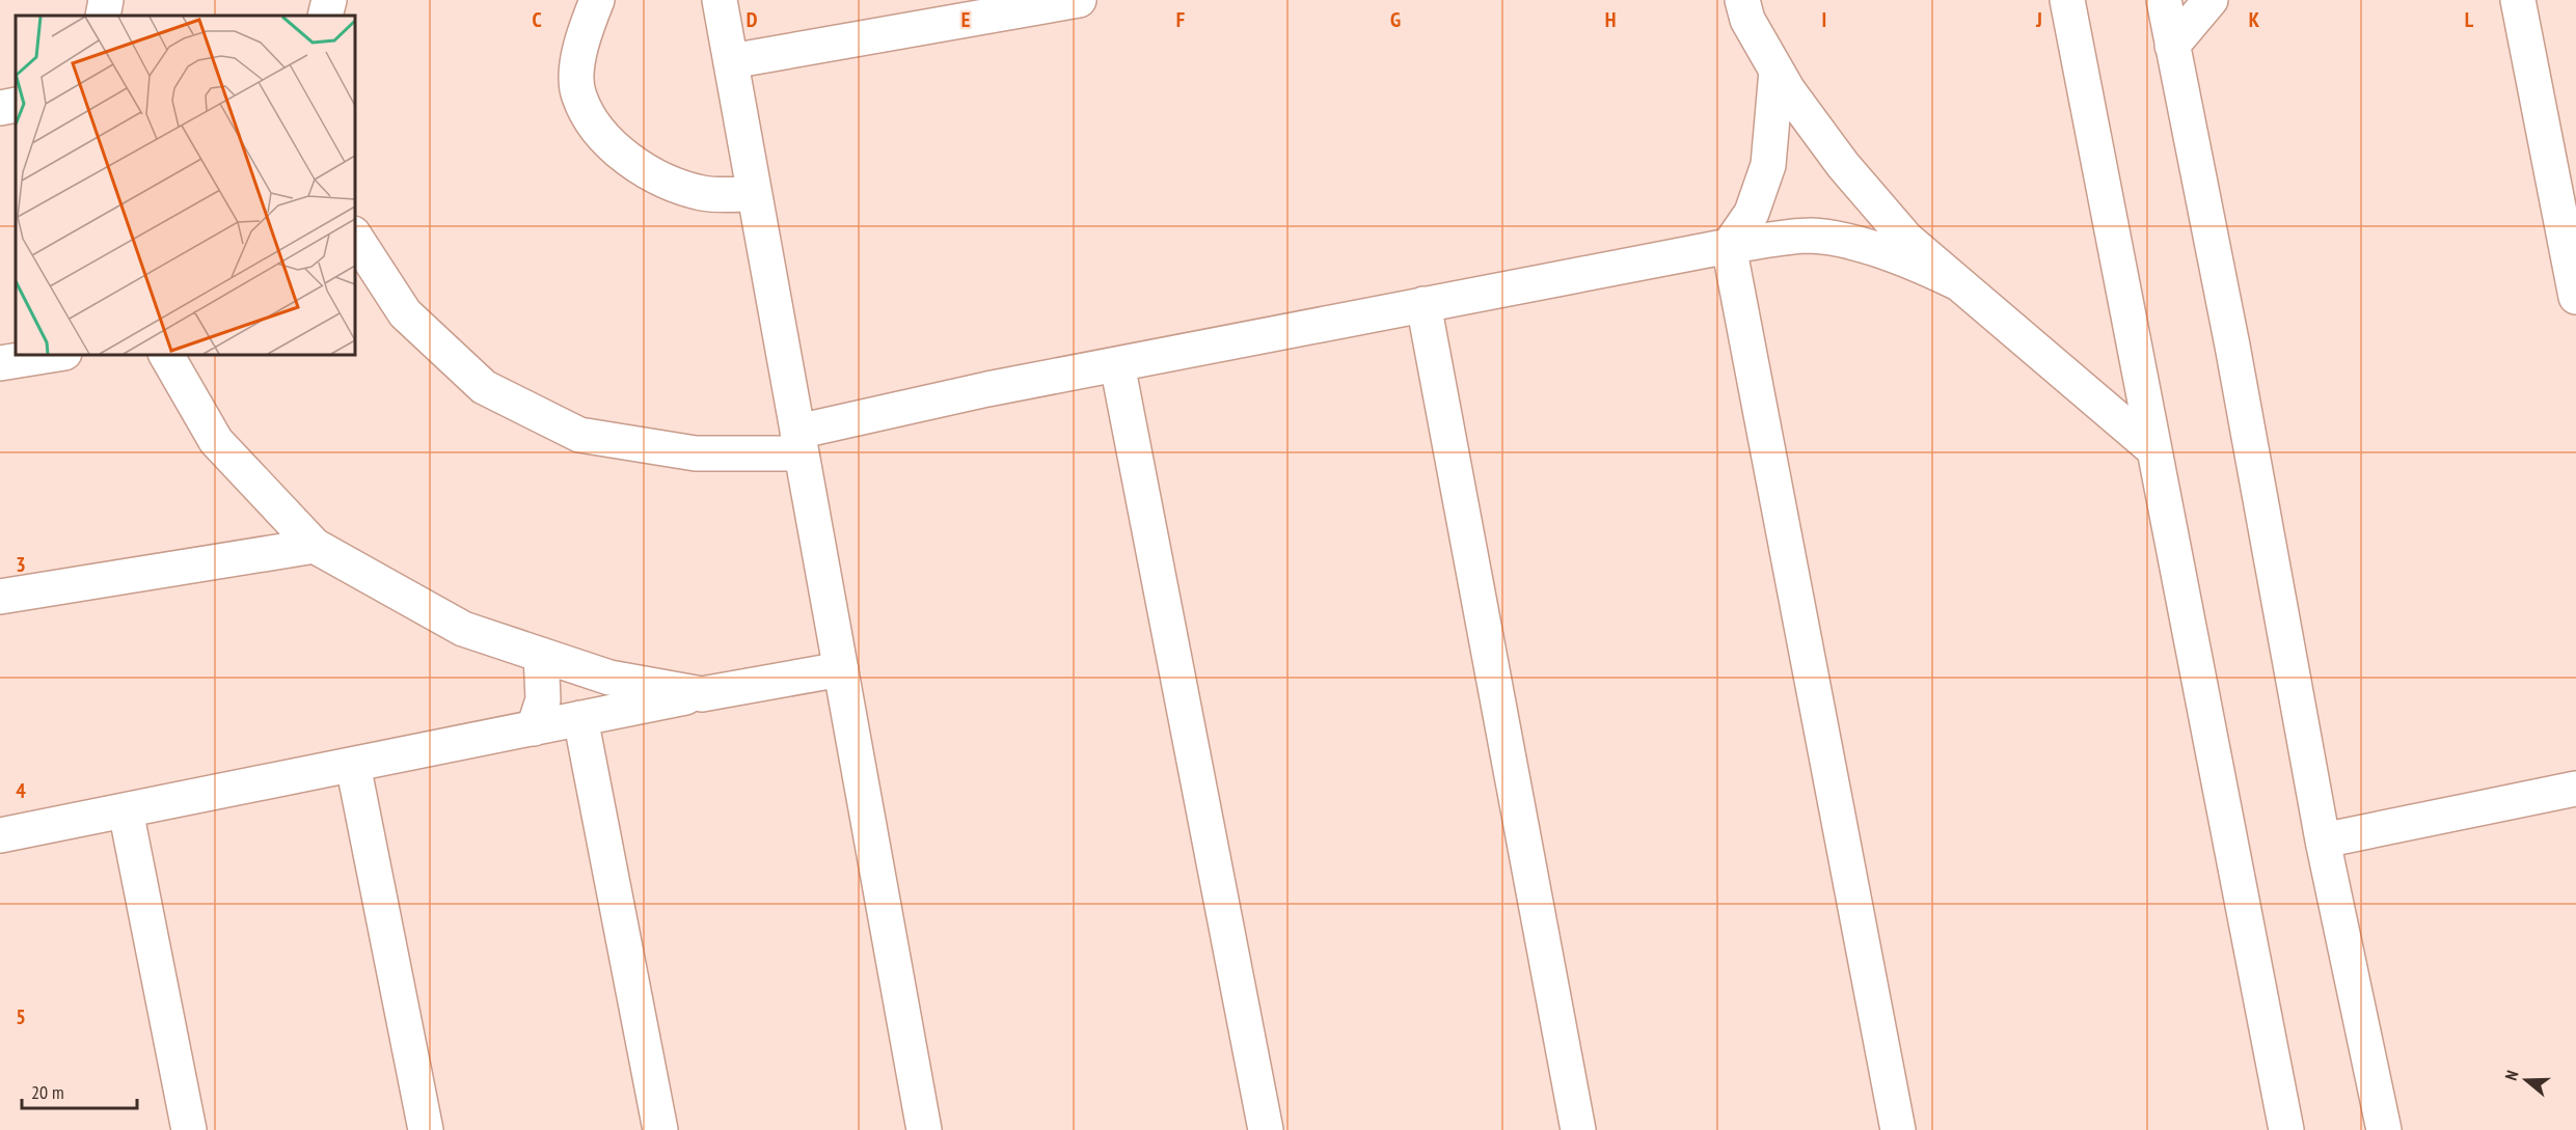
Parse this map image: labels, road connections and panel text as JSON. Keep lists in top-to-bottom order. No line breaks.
{"scale_bar":"20 m","north":"left","grid":{"columns":["C","D","E","F","G","H","I","J","K","L"],"rows":["3","4","5"]}}
